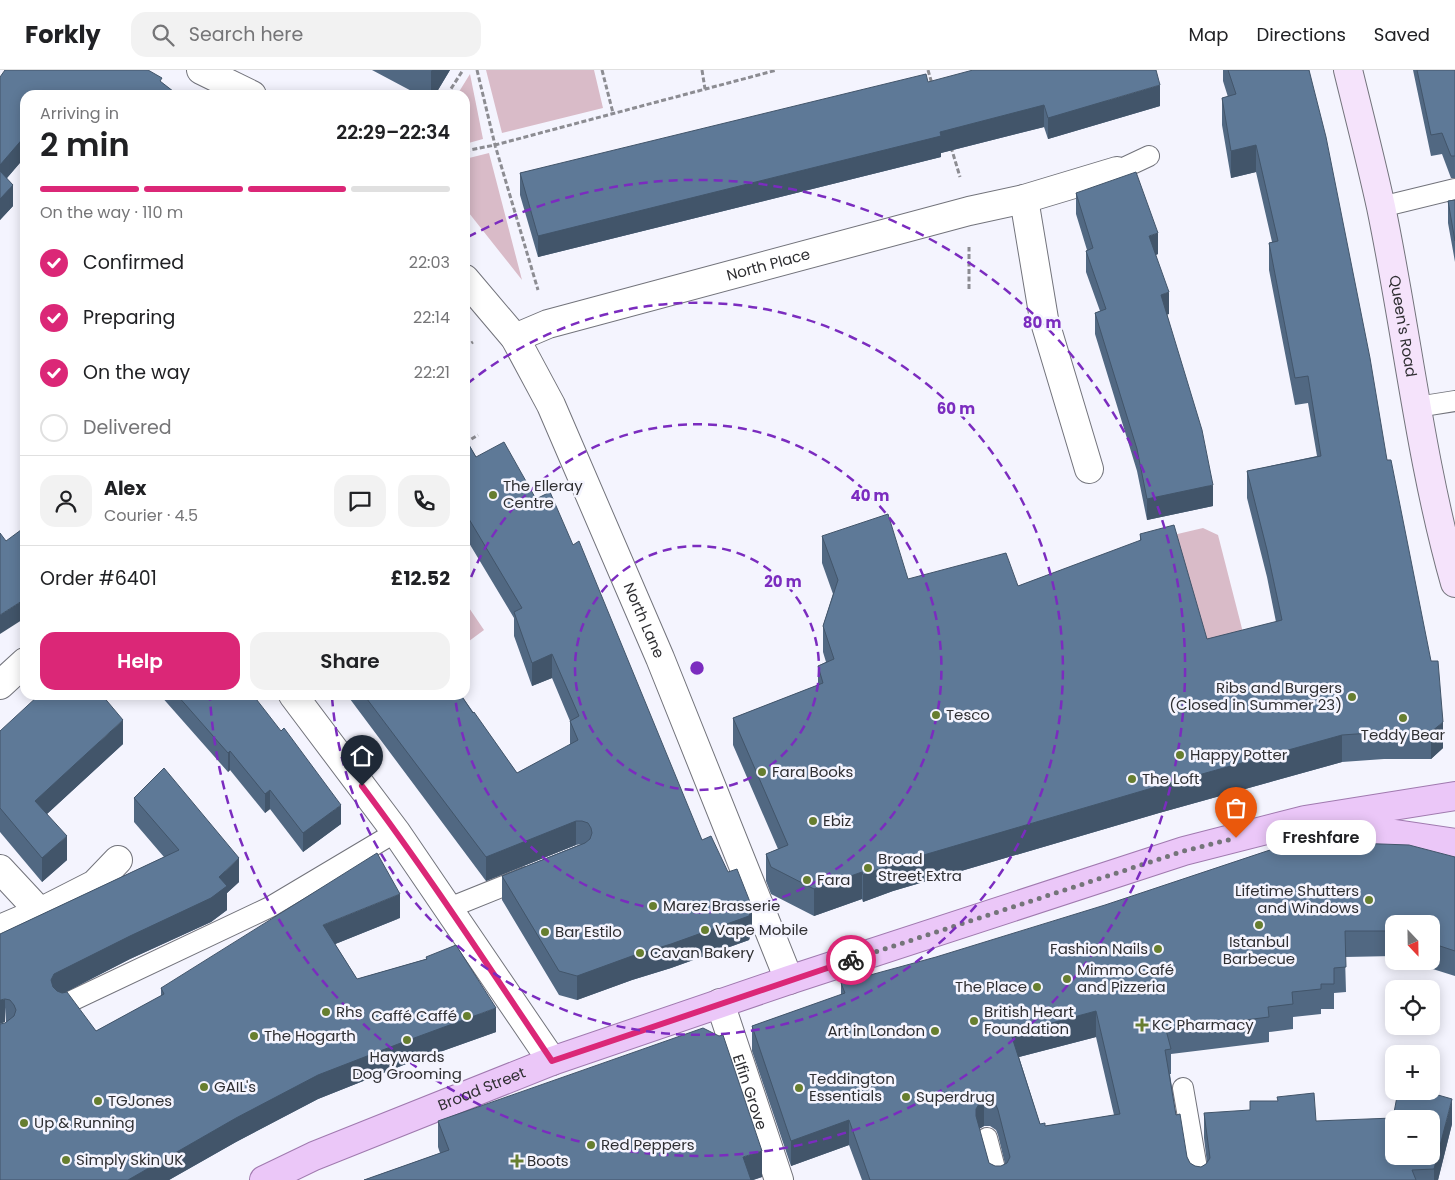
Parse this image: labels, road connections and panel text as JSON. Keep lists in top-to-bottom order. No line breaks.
{"streets":{"main road":["Queen's Road","Broad Street"],"street":["North Place","North Lane","Elfin Grove"]},"crossings":[["North Place","North Lane"],["North Lane","Broad Street"],["Broad Street","Elfin Grove"]],"places":{"other":["The Elleray Centre","Ribs and Burgers (Closed in Summer 23)","Tesco","Teddy Bear","Happy Potter","Fara Books","The Loft","Ebiz","Freshfare","Broad Street Extra","Fara","Lifetime Shutters and Windows","Marez Brasserie","Istanbul Barbecue","Vape Mobile","Bar Estilo","Fashion Nails","Cavan Bakery","Mimmo Café and Pizzeria","The Place","Rhs","Caffé Caffé","British Heart Foundation","Art in London","The Hogarth","Haywards Dog Grooming","GAIL's","Teddington Essentials","Superdrug","TGJones","Up & Running","Red Peppers","Simply Skin UK"],"health":["KC Pharmacy","Boots"]},"north":"bottom","page":{"header":"Forkly","search":"Search here","nav":["Map","Directions","Saved"],"heading":["2 min","Arriving in","22:29–22:34"],"panel":["Alex","Courier · 4.5","Order #6401","£12.52"],"bar":"On the way · 110 m","list":[["Confirmed","22:03"],["Preparing","22:14"],["On the way","22:21"],"Delivered"],"buttons":["Help","Share"],"bubble":"Freshfare","map_buttons":["+","−"]},"rings":["80 m","60 m","40 m","20 m"]}
